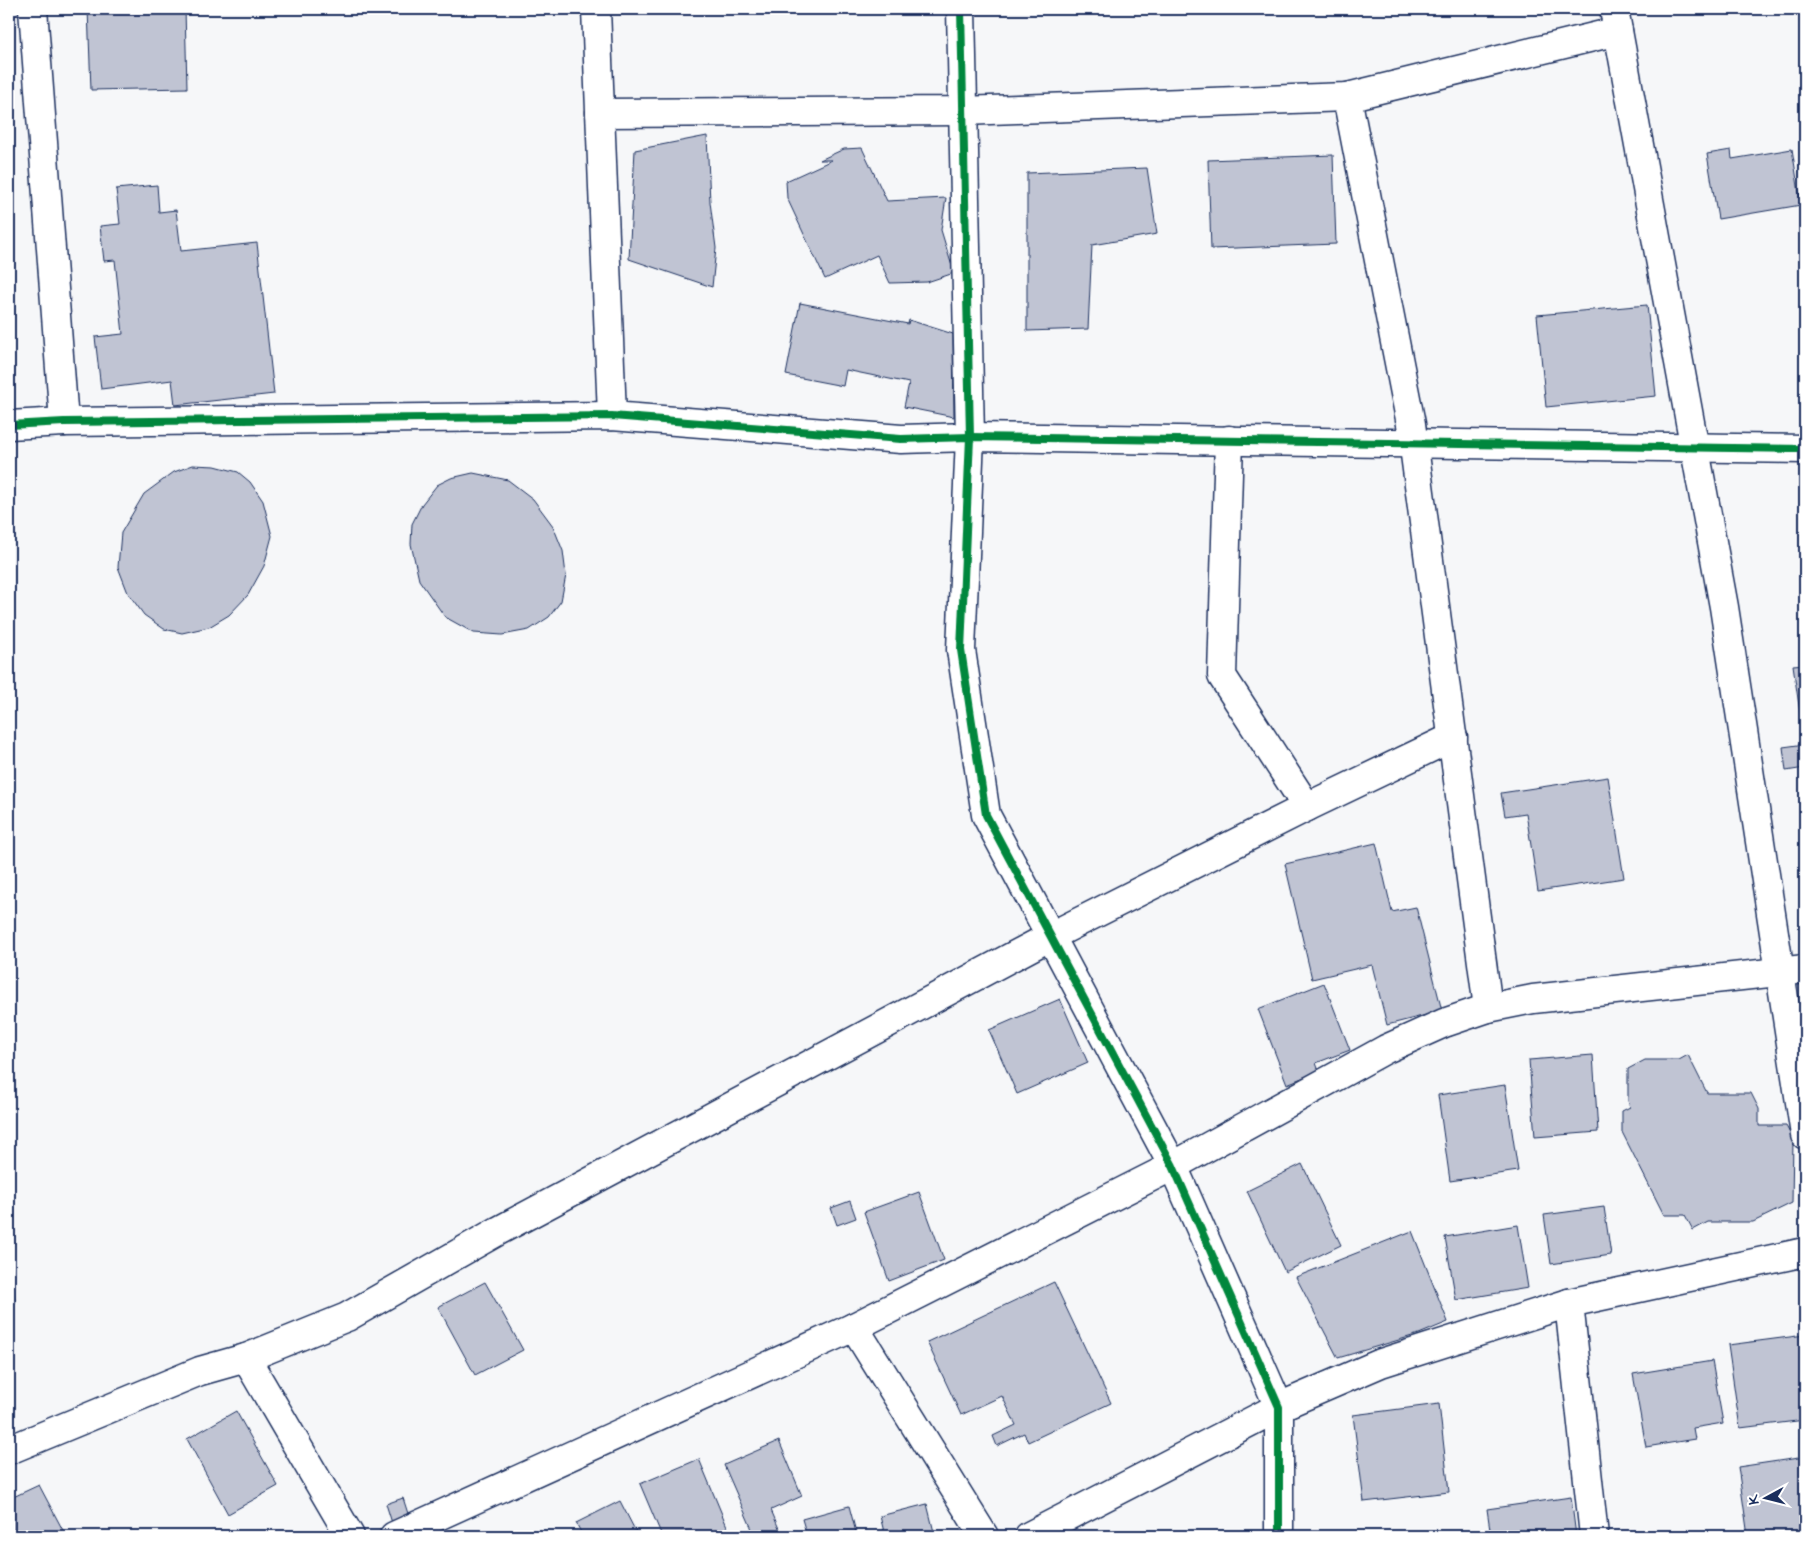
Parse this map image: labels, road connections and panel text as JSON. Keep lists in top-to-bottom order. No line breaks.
{"north":"left"}
